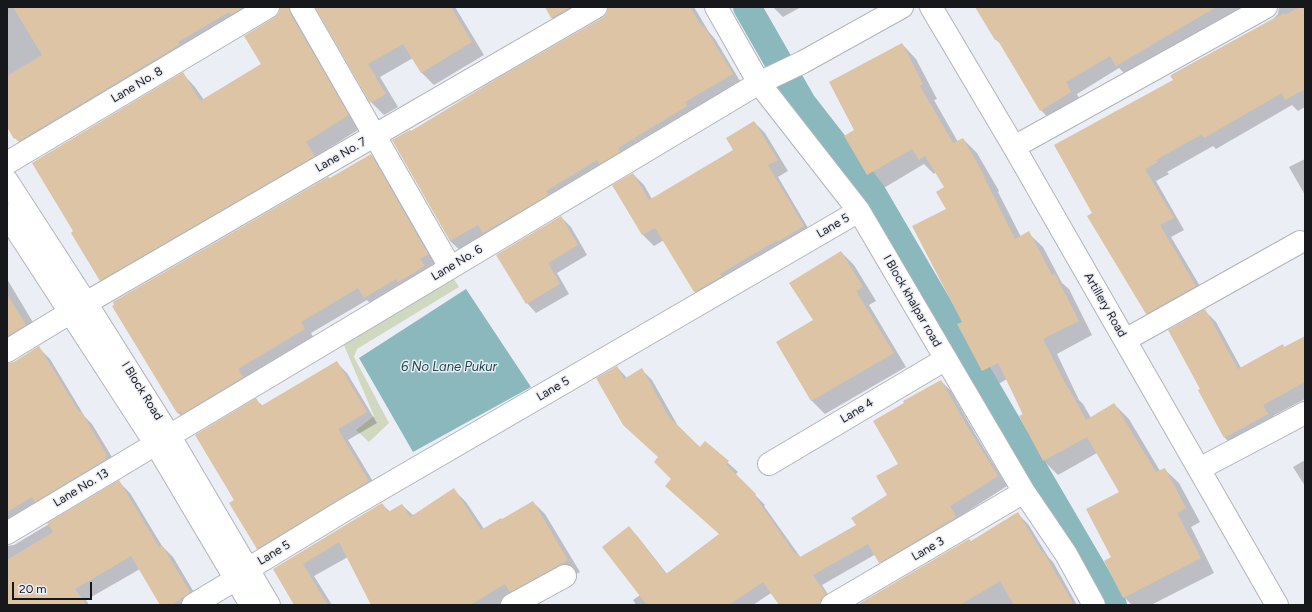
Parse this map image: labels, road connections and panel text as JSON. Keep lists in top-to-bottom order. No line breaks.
{"streets":{"street":["Lane No. 8","Lane No. 7","Lane 5","Lane No. 6","I Block khalpar road","Artillery Road","I Block Road","Lane 4","Lane No. 13","Lane 3"]},"crossings":[["Lane No. 7","I Block Road"],["Lane 5","I Block khalpar road"],["Lane 5","I Block Road"],["Lane No. 6","I Block khalpar road"],["Lane No. 6","I Block Road"],["Lane No. 6","Lane No. 13"],["I Block khalpar road","Lane 4"],["I Block khalpar road","Lane 3"],["I Block Road","Lane No. 13"]],"water":["6 No Lane Pukur"],"scale_bar":"20 m"}
